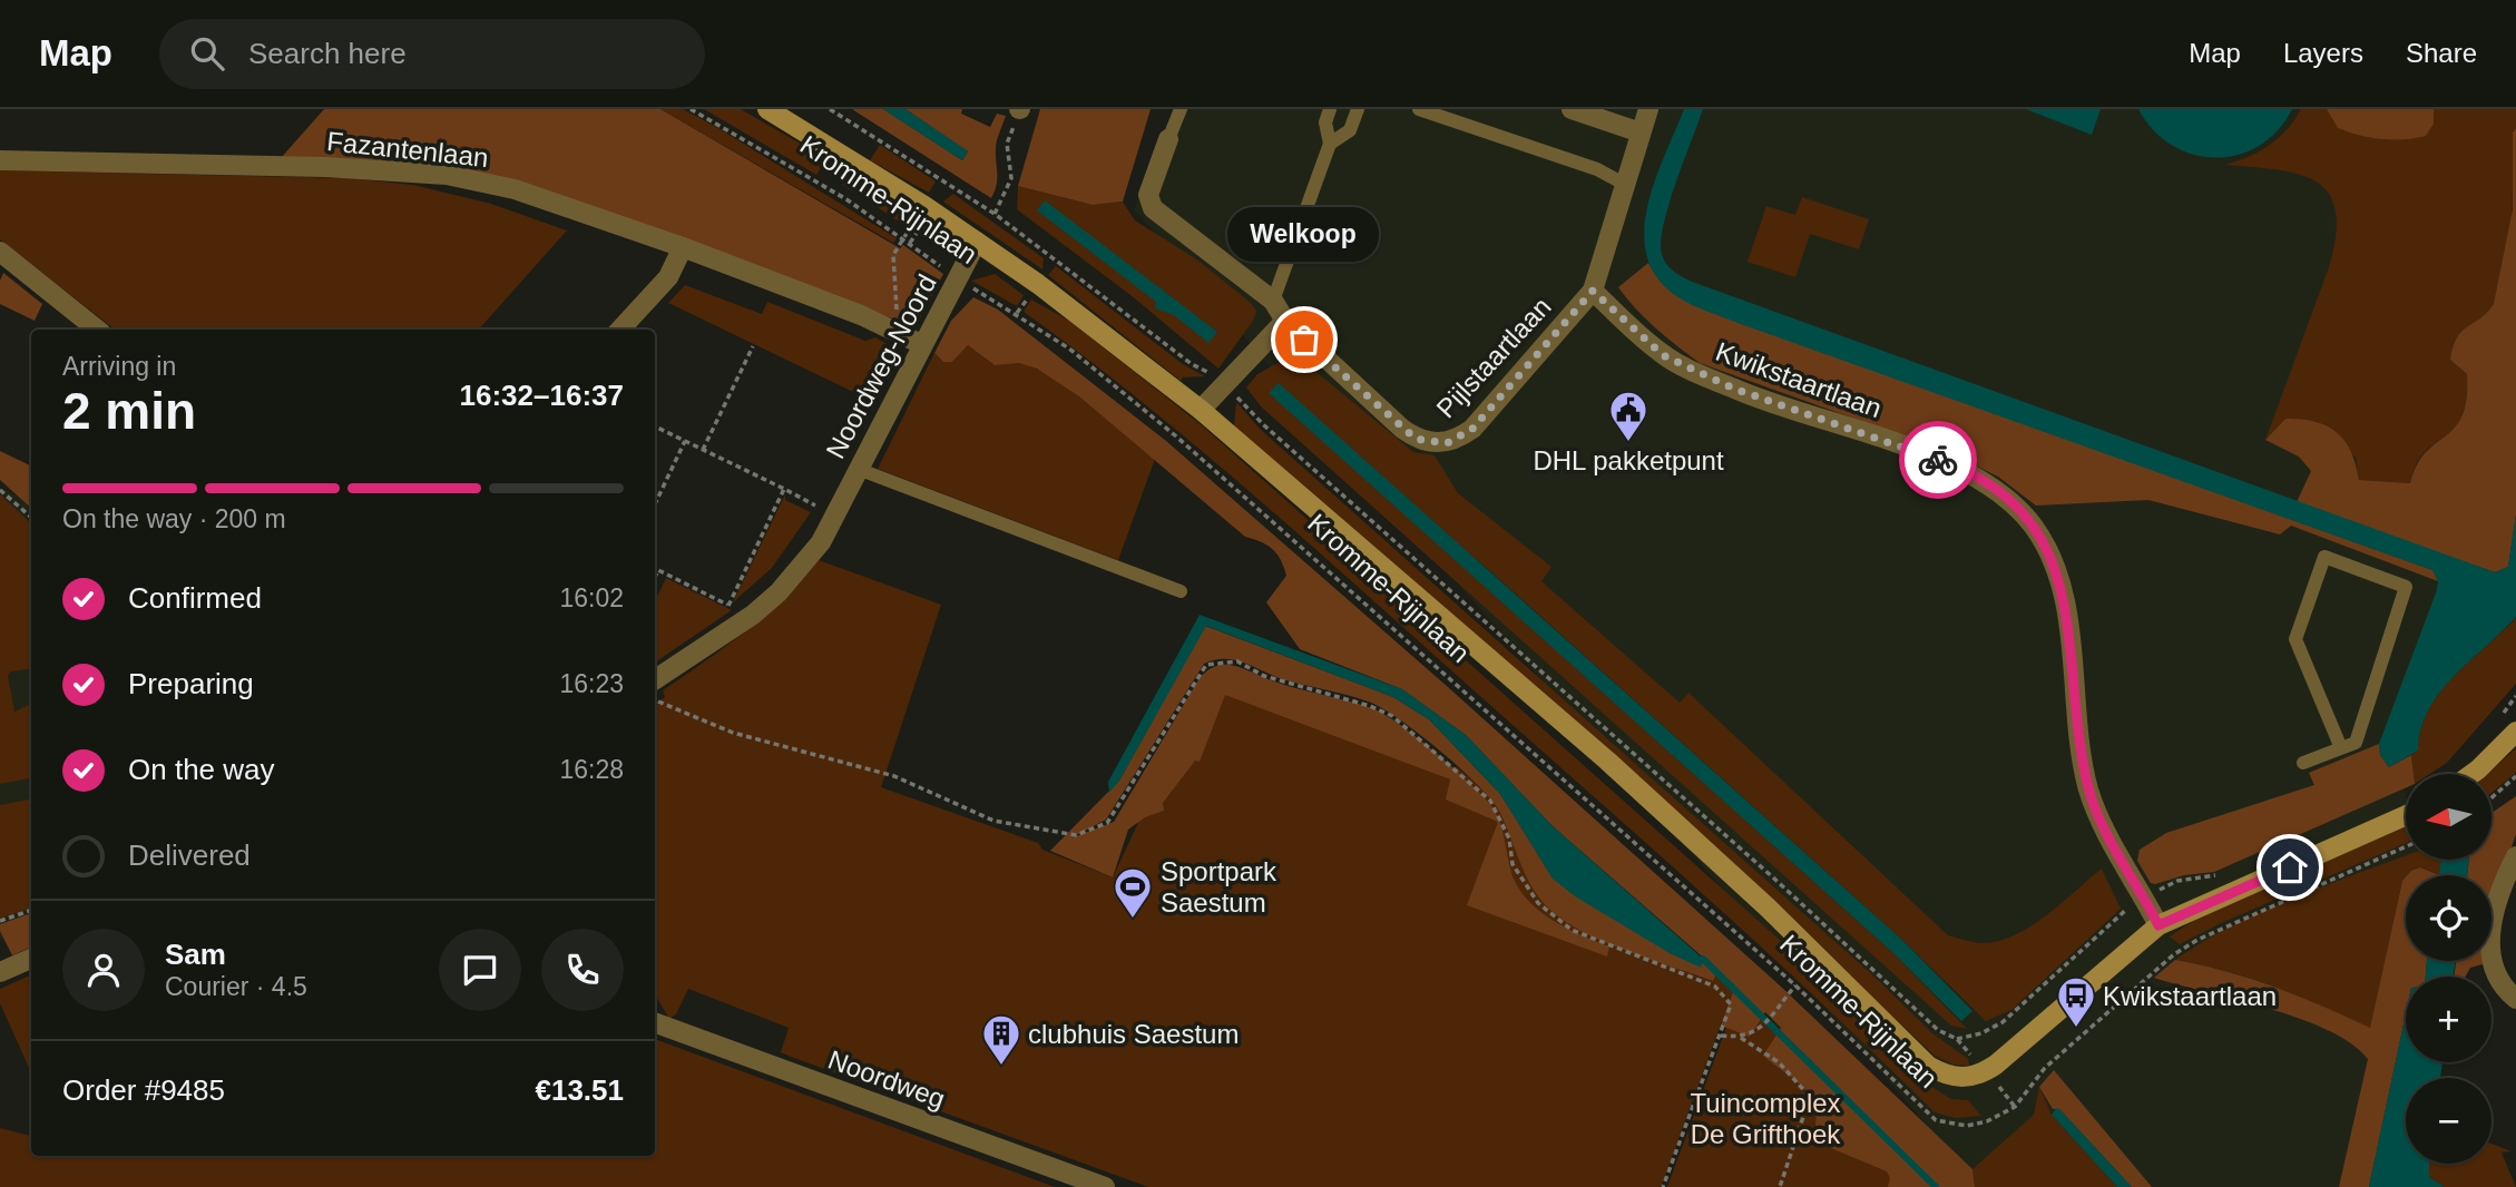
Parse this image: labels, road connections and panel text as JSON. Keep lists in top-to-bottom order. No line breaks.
{"streets":{"street":["Fazantenlaan","Kromme-Rijnlaan","Pijlstaartlaan","Noordweg-Noord","Kwikstaartlaan","Noordweg"]},"crossings":[["Fazantenlaan","Noordweg-Noord"],["Kromme-Rijnlaan","Noordweg-Noord"],["Kromme-Rijnlaan","Kwikstaartlaan"],["Pijlstaartlaan","Kwikstaartlaan"]],"parks":["Tuincomplex De Grifthoek"],"places":{"other":["Welkoop"],"public building":["DHL pakketpunt"],"sports":["Sportpark Saestum"],"bus stop":["Kwikstaartlaan"],"building":["clubhuis Saestum"]},"north":"left","page":{"header":"Map","search":"Search here","nav":["Map","Layers","Share"],"bubble":"Welkoop","heading":["2 min","Arriving in","16:32–16:37"],"panel":["Sam","Courier · 4.5","Order #9485","€13.51"],"bar":"On the way · 200 m","list":[["Confirmed","16:02"],["Preparing","16:23"],["On the way","16:28"],"Delivered"],"map_buttons":["+","−"]}}
